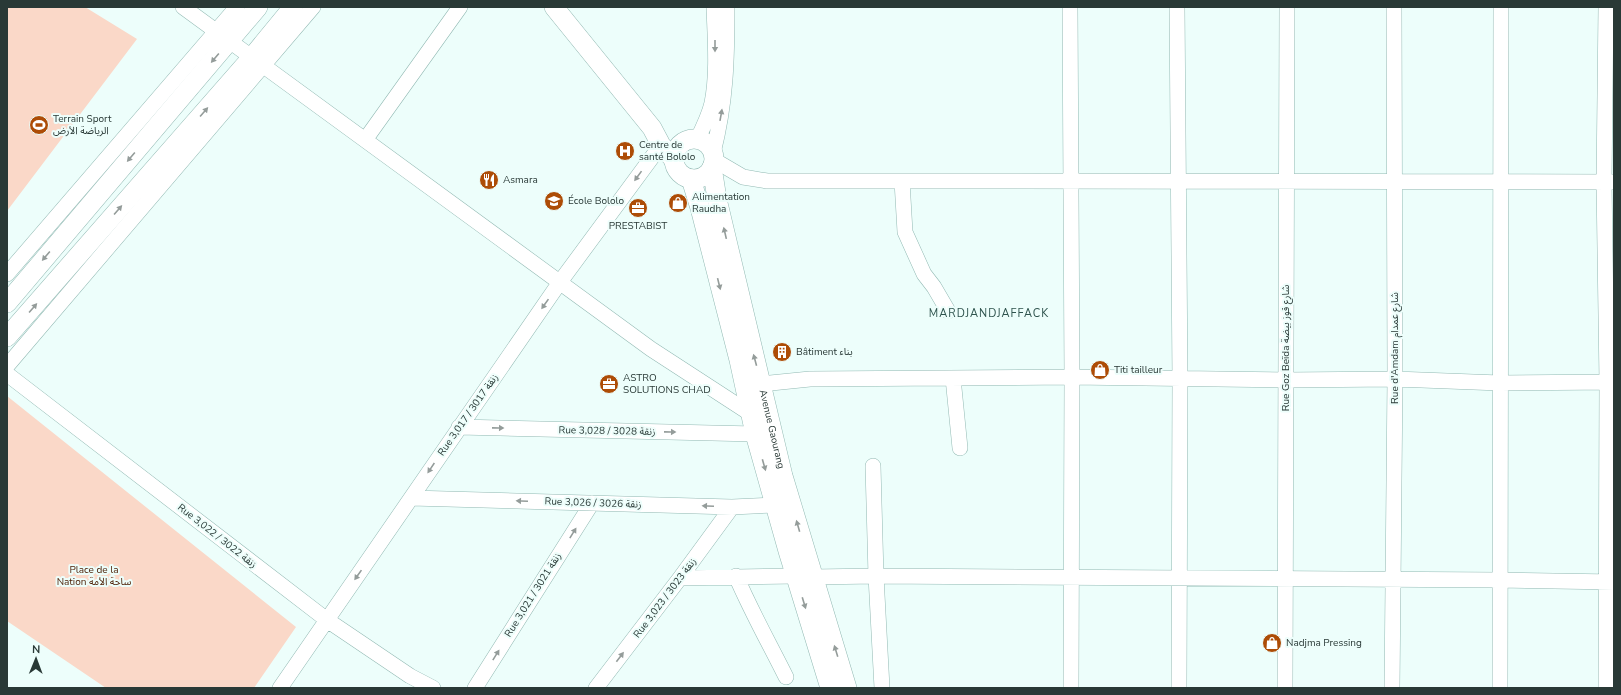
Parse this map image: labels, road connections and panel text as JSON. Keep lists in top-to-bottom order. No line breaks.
{"streets":{"main road":["Avenue Gaourang"],"street":["Rue Goz Beïda شارع قوز بيضة","Rue d'Amdam شارع عمدام","Rue 3,017 / زنقة 3017","Rue 3,028 / زنقة 3028","Rue 3,026 / زنقة 3026","Rue 3,022 / زنقة 3022","Rue 3,021 / زنقة 3021","Rue 3,023 / زنقة 3023"]},"crossings":[["Rue 3,017 / زنقة 3017","Rue 3,028 / زنقة 3028"],["Rue 3,017 / زنقة 3017","Rue 3,026 / زنقة 3026"],["Rue 3,017 / زنقة 3017","Rue 3,022 / زنقة 3022"],["Avenue Gaourang","Rue 3,028 / زنقة 3028"],["Avenue Gaourang","Rue 3,026 / زنقة 3026"],["Rue 3,026 / زنقة 3026","Rue 3,021 / زنقة 3021"],["Rue 3,026 / زنقة 3026","Rue 3,023 / زنقة 3023"]],"one_way":["Rue 3,017 / زنقة 3017","Rue 3,028 / زنقة 3028","Rue 3,026 / زنقة 3026","Rue 3,021 / زنقة 3021","Rue 3,023 / زنقة 3023"],"districts":["MARDJANDJAFFACK"],"parks":["Place de la Nation ساحة الأمة"],"places":{"sports":["Terrain Sport الرياضة الأرض"],"hospital":["Centre de santé Bololo"],"restaurant":["Asmara"],"school or university":["École Bololo"],"shop":["Alimentation Raudha","Titi tailleur","Nadjma Pressing"],"office":["PRESTABIST","ASTRO SOLUTIONS CHAD"],"building":["Bâtiment بناء"]},"north":"top"}
